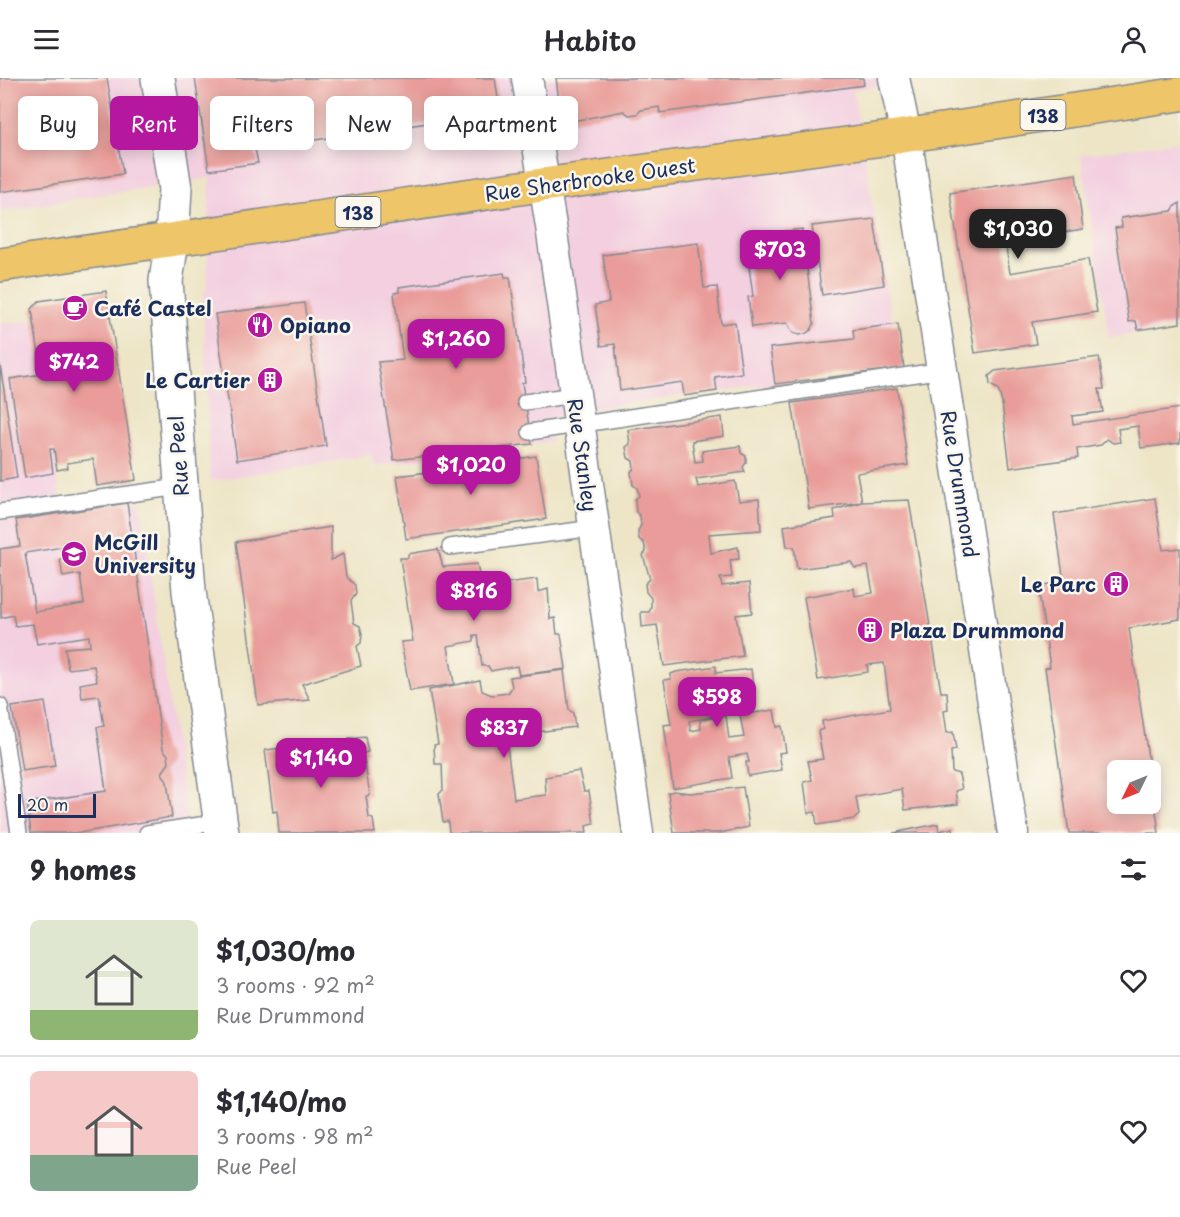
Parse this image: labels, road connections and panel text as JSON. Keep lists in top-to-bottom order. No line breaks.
{"streets":{"main road":["138","Rue Sherbrooke Ouest"],"street":["Rue Stanley","Rue Peel","Rue Drummond"]},"crossings":[["Rue Sherbrooke Ouest","Rue Stanley"],["Rue Sherbrooke Ouest","Rue Peel"],["Rue Sherbrooke Ouest","Rue Drummond"]],"places":{"cafe":["Café Castel"],"restaurant":["Opiano"],"building":["Le Cartier","Le Parc","Plaza Drummond"],"school or university":["McGill University"]},"scale_bar":"20 m","north":"bottom left","page":{"header":"Habito","chip":["Buy","Rent","Filters","New","Apartment"],"price":["$1,030","$703","$1,260","$742","$1,020","$816","$598","$837","$1,140"],"scale":"20 m","heading":"9 homes","list":[{"name":"$1,030/mo","note":"3 rooms · 92 m² · Rue Drummond"},{"name":"$1,140/mo","note":"3 rooms · 98 m² · Rue Peel"}]}}
